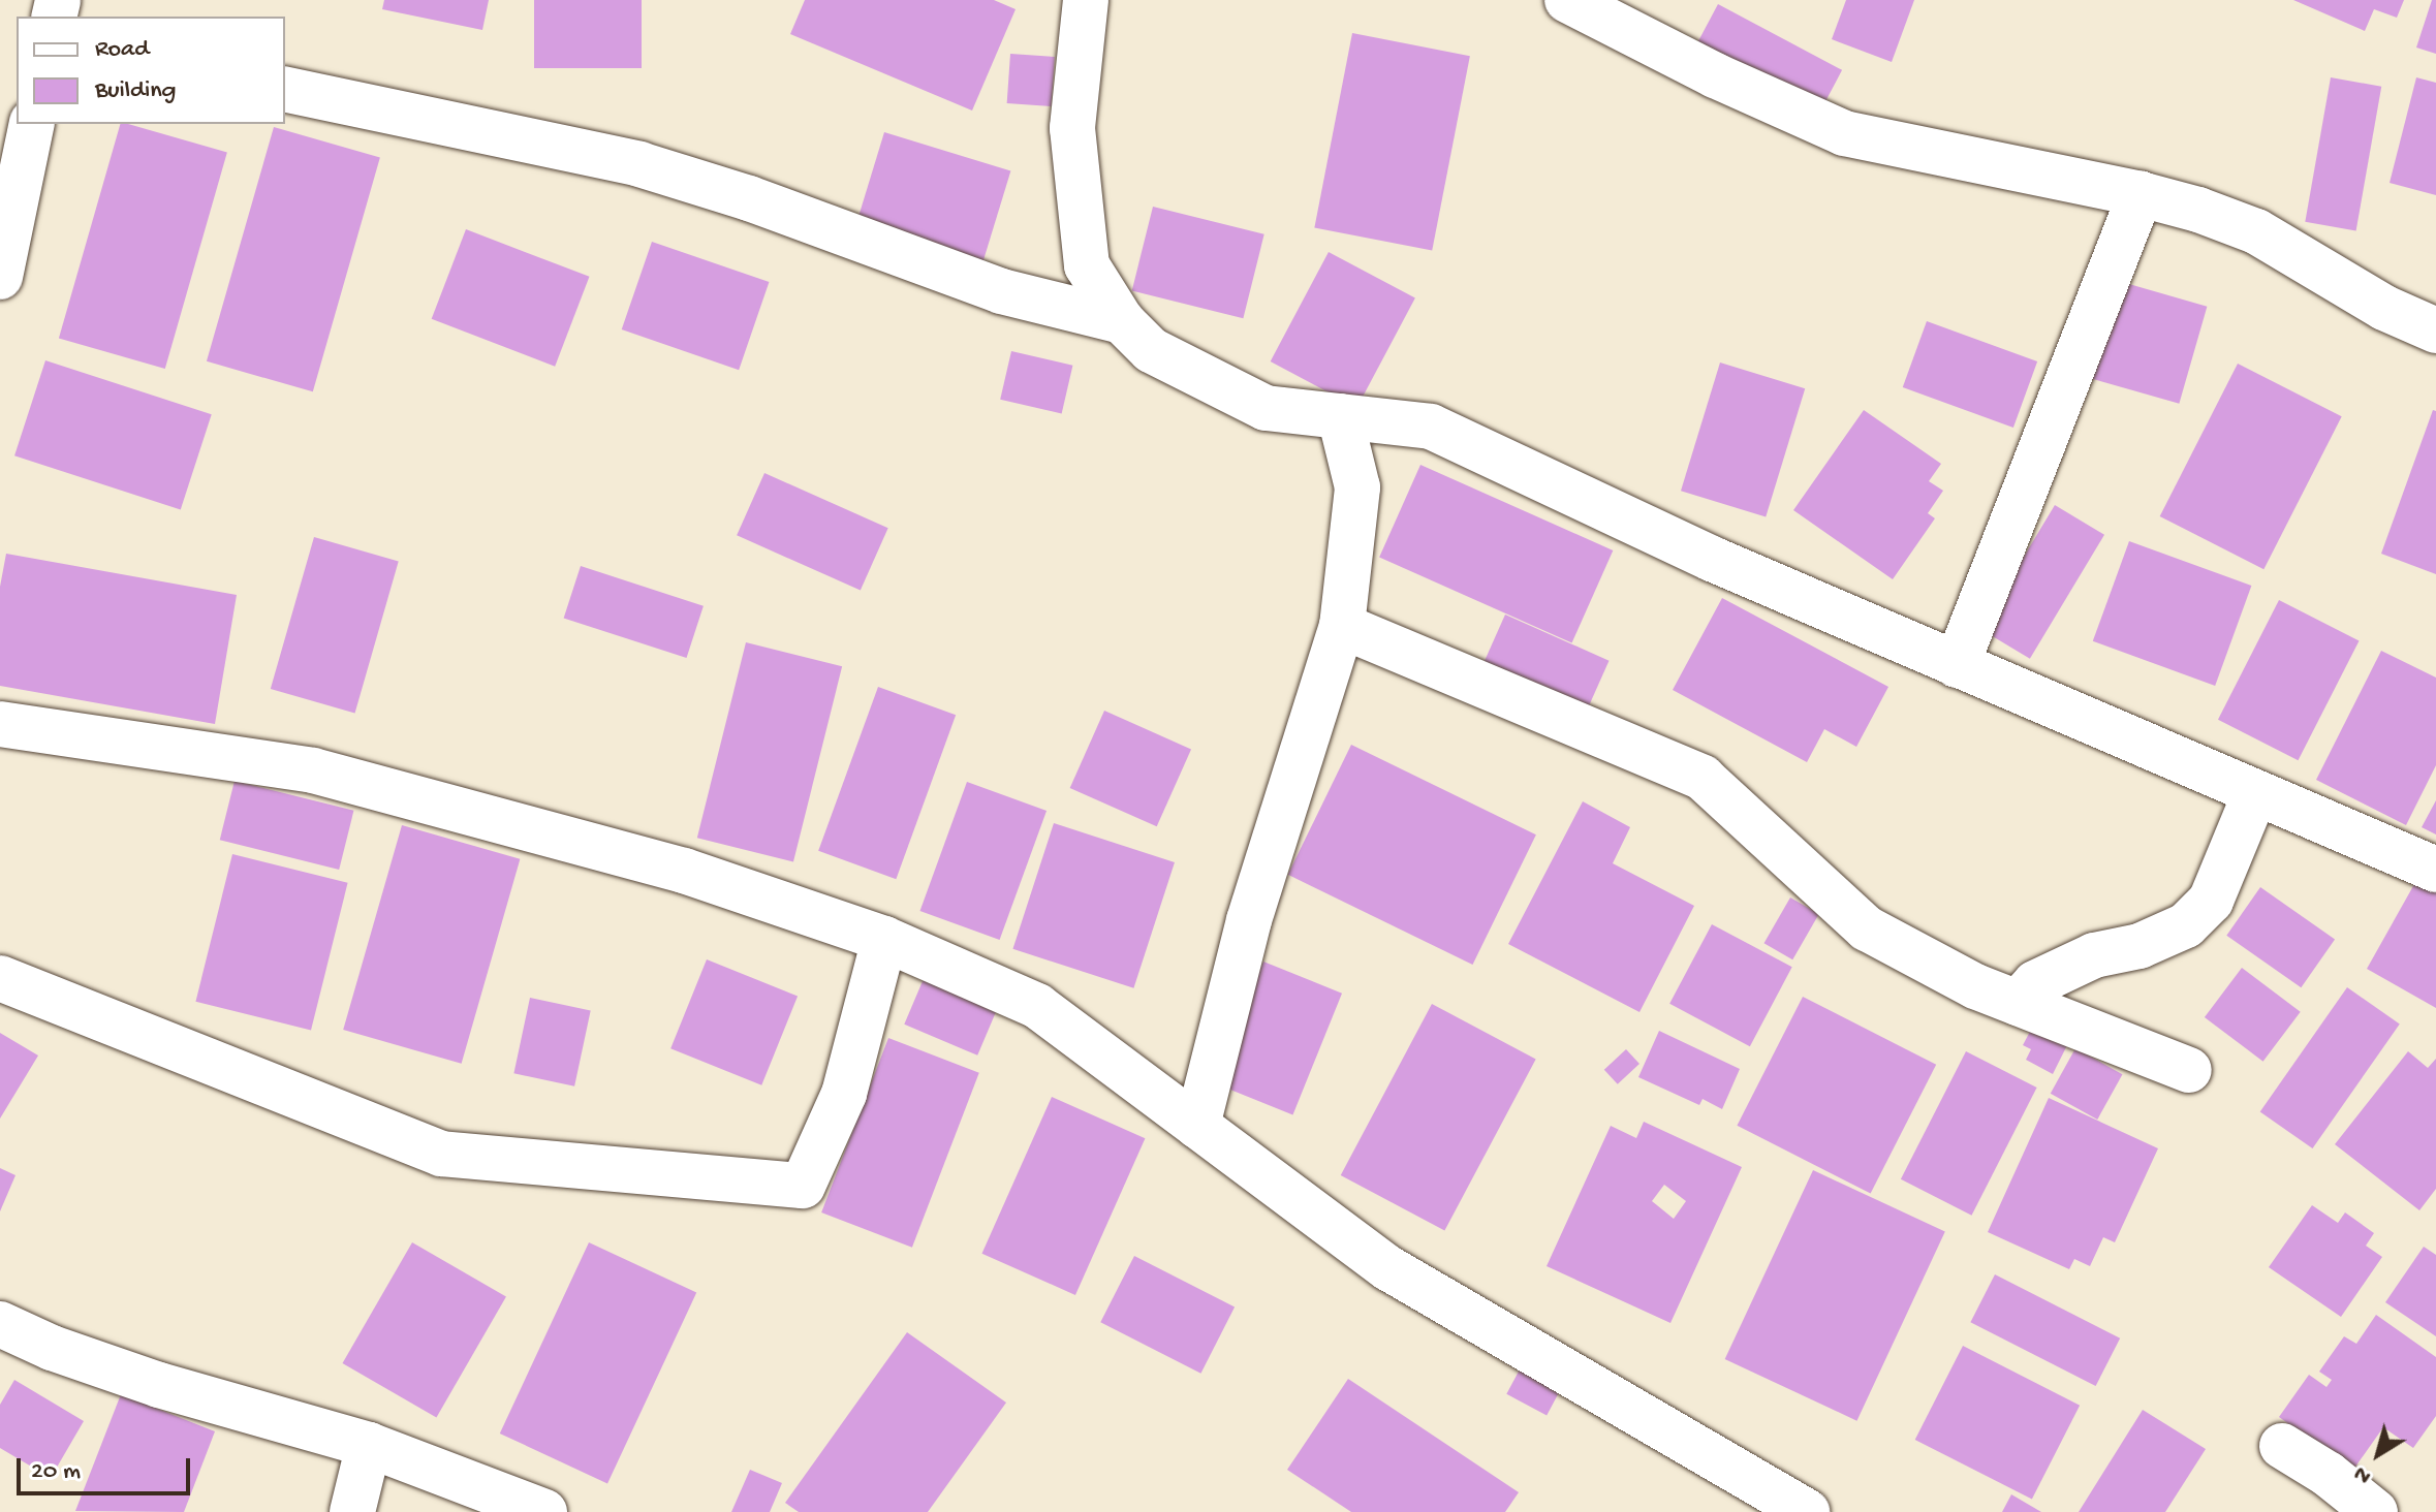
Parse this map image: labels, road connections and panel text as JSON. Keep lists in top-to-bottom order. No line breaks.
{"legend":["Road","Building"],"scale_bar":"20 m","north":"bottom left"}
